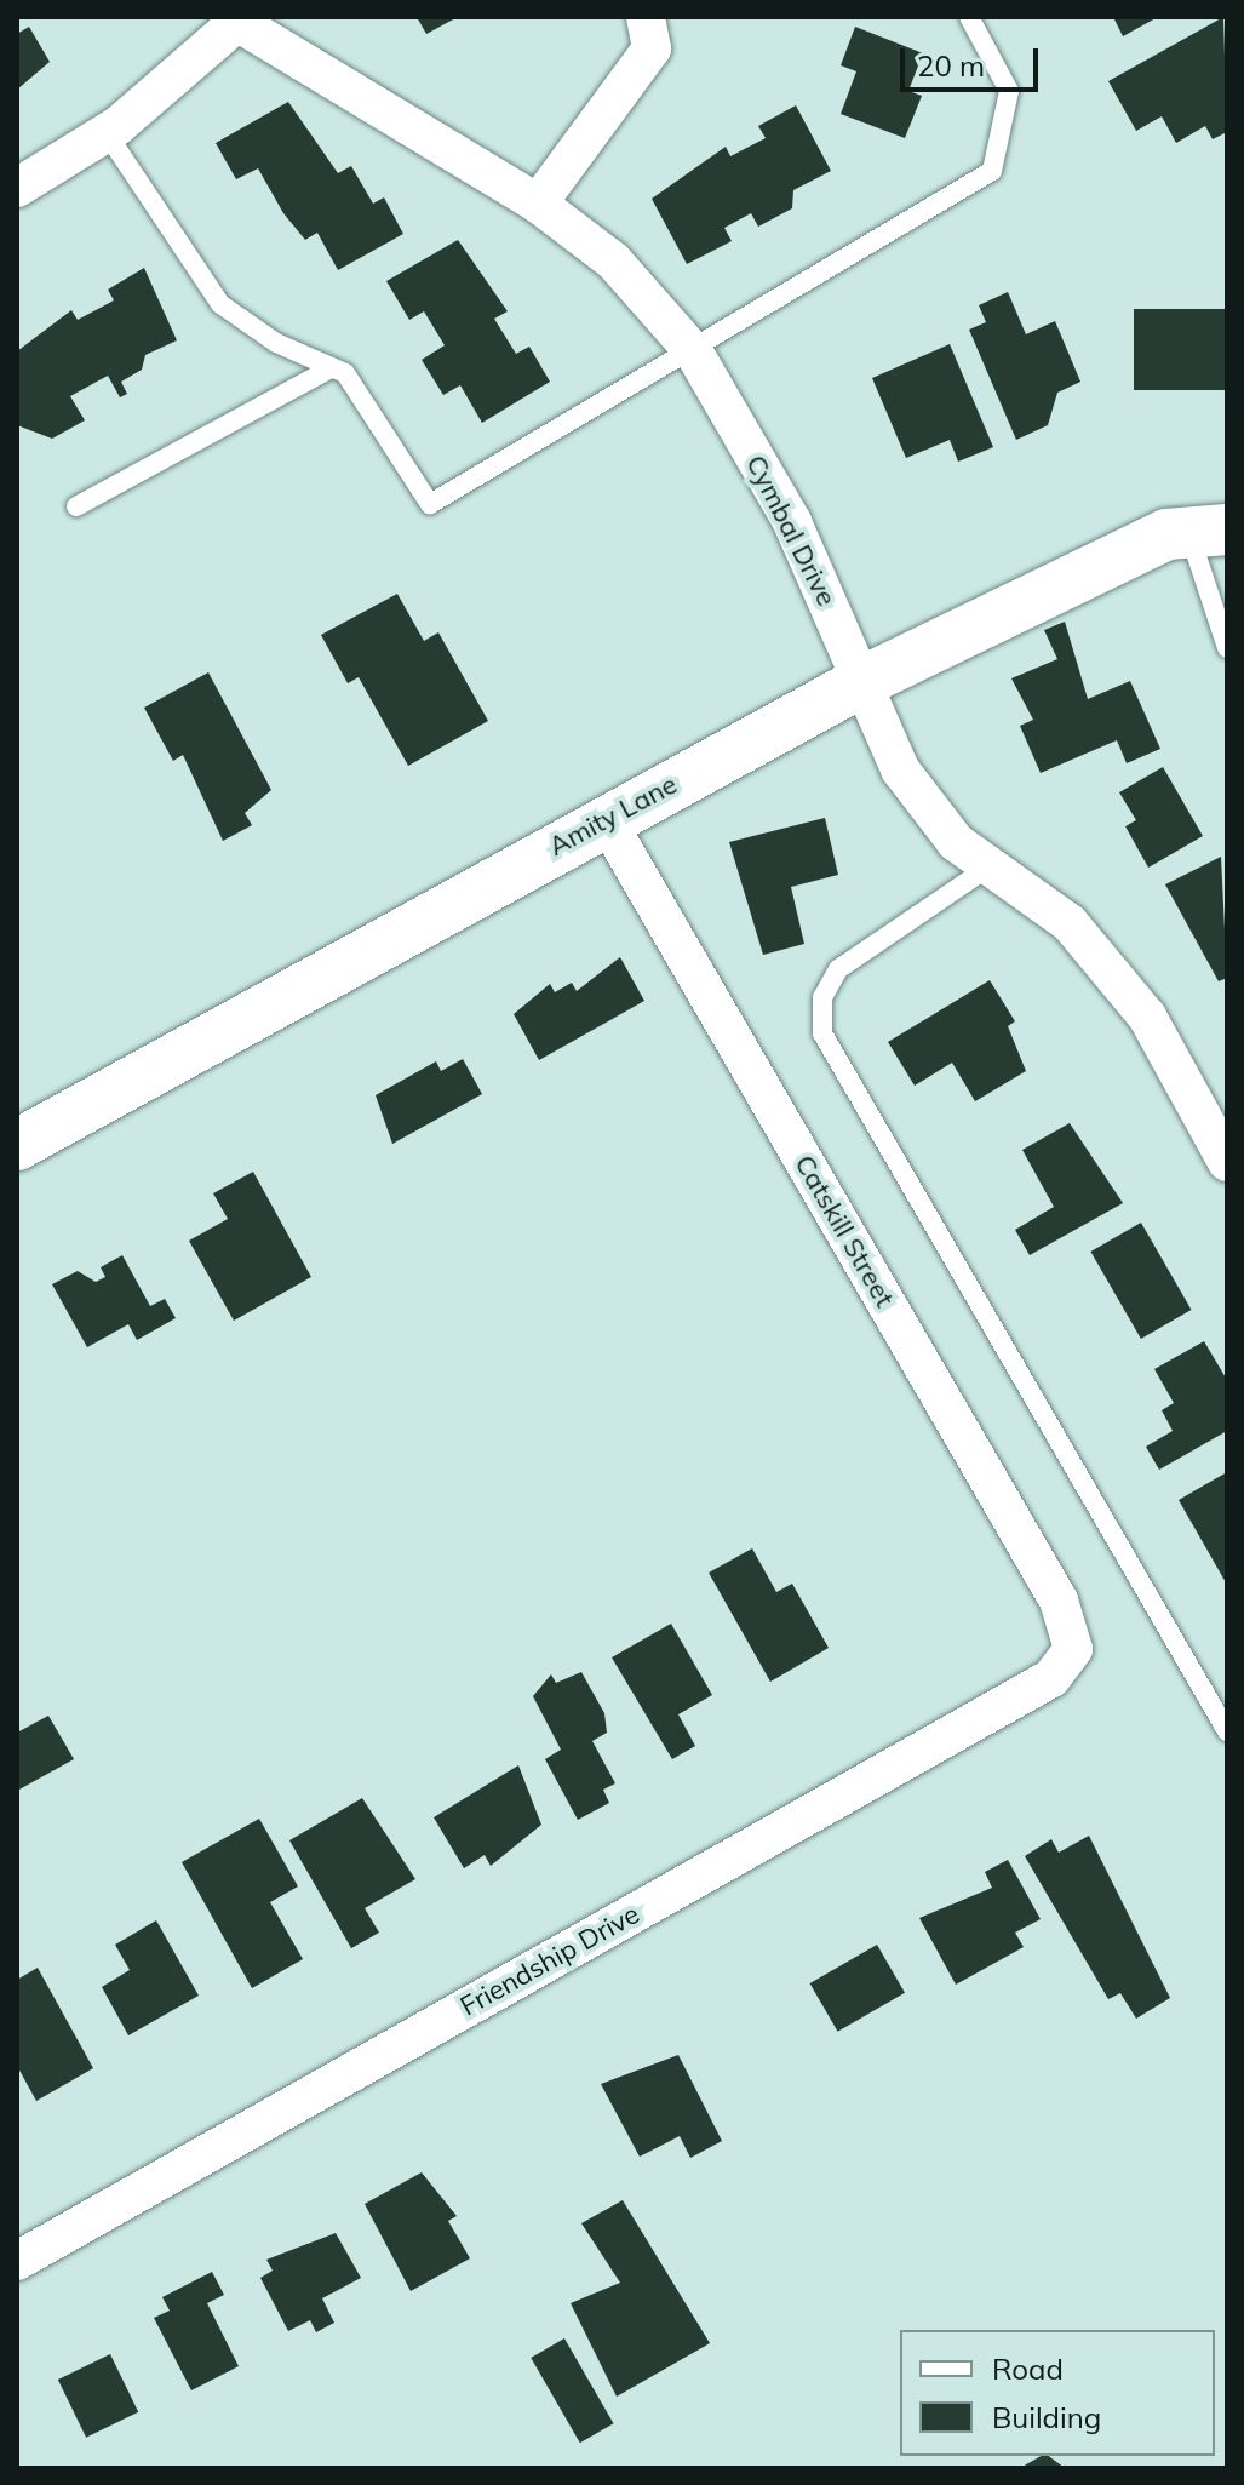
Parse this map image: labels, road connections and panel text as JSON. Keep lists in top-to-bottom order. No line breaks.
{"streets":{"street":["Cymbal Drive","Amity Lane","Catskill Street","Friendship Drive"]},"crossings":[["Cymbal Drive","Amity Lane"],["Amity Lane","Catskill Street"],["Catskill Street","Friendship Drive"]],"legend":["Road","Building"],"scale_bar":"20 m"}
